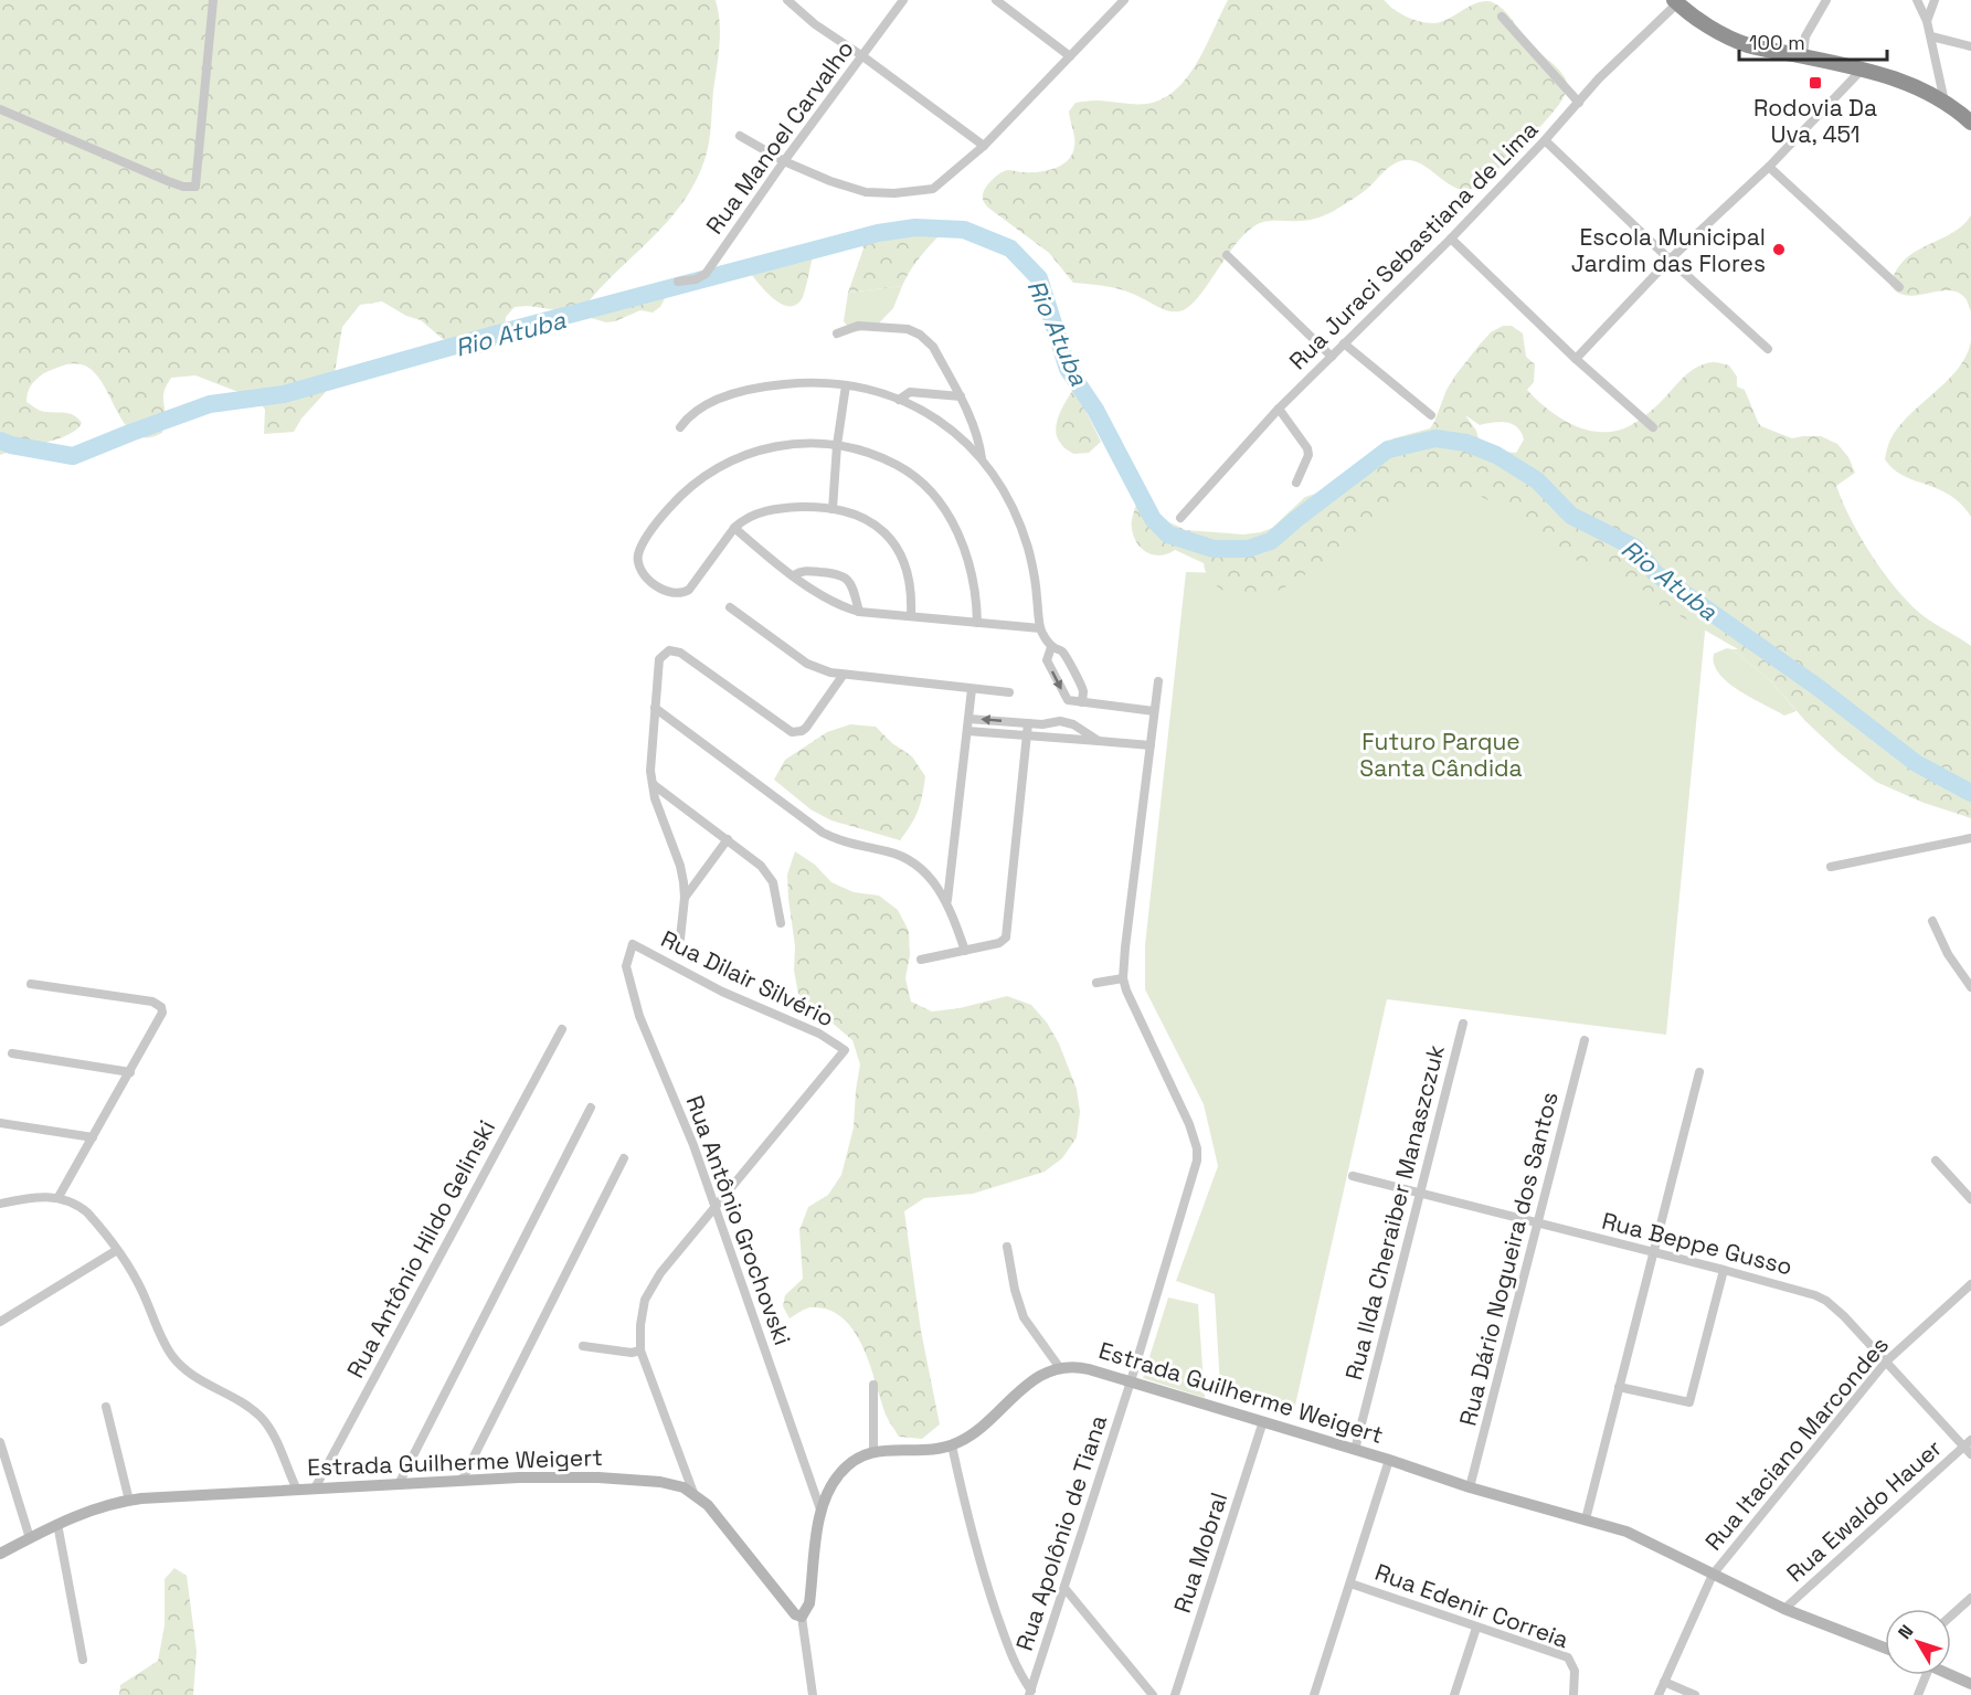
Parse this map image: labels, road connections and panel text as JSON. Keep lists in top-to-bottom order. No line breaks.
{"streets":{"street":["Rua Manoel Carvalho","Rua Juraci Sebastiana de Lima","Rua Dilair Silvério","Rua Ilda Cheraiber Manaszczuk","Rua Antônio Grochovski","Rua Beppe Gusso","Rua Antônio Hildo Gelinski","Rua Dário Nogueira dos Santos","Estrada Guilherme Weigert","Rua Itaciano Marcondes","Rua Ewaldo Hauer","Rua Apolônio de Tiana","Rua Mobral","Rua Edenir Correia"]},"crossings":[["Rua Dilair Silvério","Rua Antônio Grochovski"],["Rua Ilda Cheraiber Manaszczuk","Rua Beppe Gusso"],["Rua Ilda Cheraiber Manaszczuk","Estrada Guilherme Weigert"],["Rua Beppe Gusso","Rua Dário Nogueira dos Santos"],["Rua Beppe Gusso","Rua Itaciano Marcondes"],["Rua Beppe Gusso","Rua Ewaldo Hauer"],["Rua Antônio Hildo Gelinski","Estrada Guilherme Weigert"],["Rua Dário Nogueira dos Santos","Estrada Guilherme Weigert"],["Estrada Guilherme Weigert","Rua Itaciano Marcondes"],["Estrada Guilherme Weigert","Rua Ewaldo Hauer"],["Estrada Guilherme Weigert","Rua Apolônio de Tiana"],["Estrada Guilherme Weigert","Rua Mobral"]],"water":["Rio Atuba"],"parks":["Futuro Parque Santa Cândida"],"places":{"transit":["Rodovia Da Uva, 451"],"other":["Escola Municipal Jardim das Flores"]},"scale_bar":"100 m","north":"top left"}
